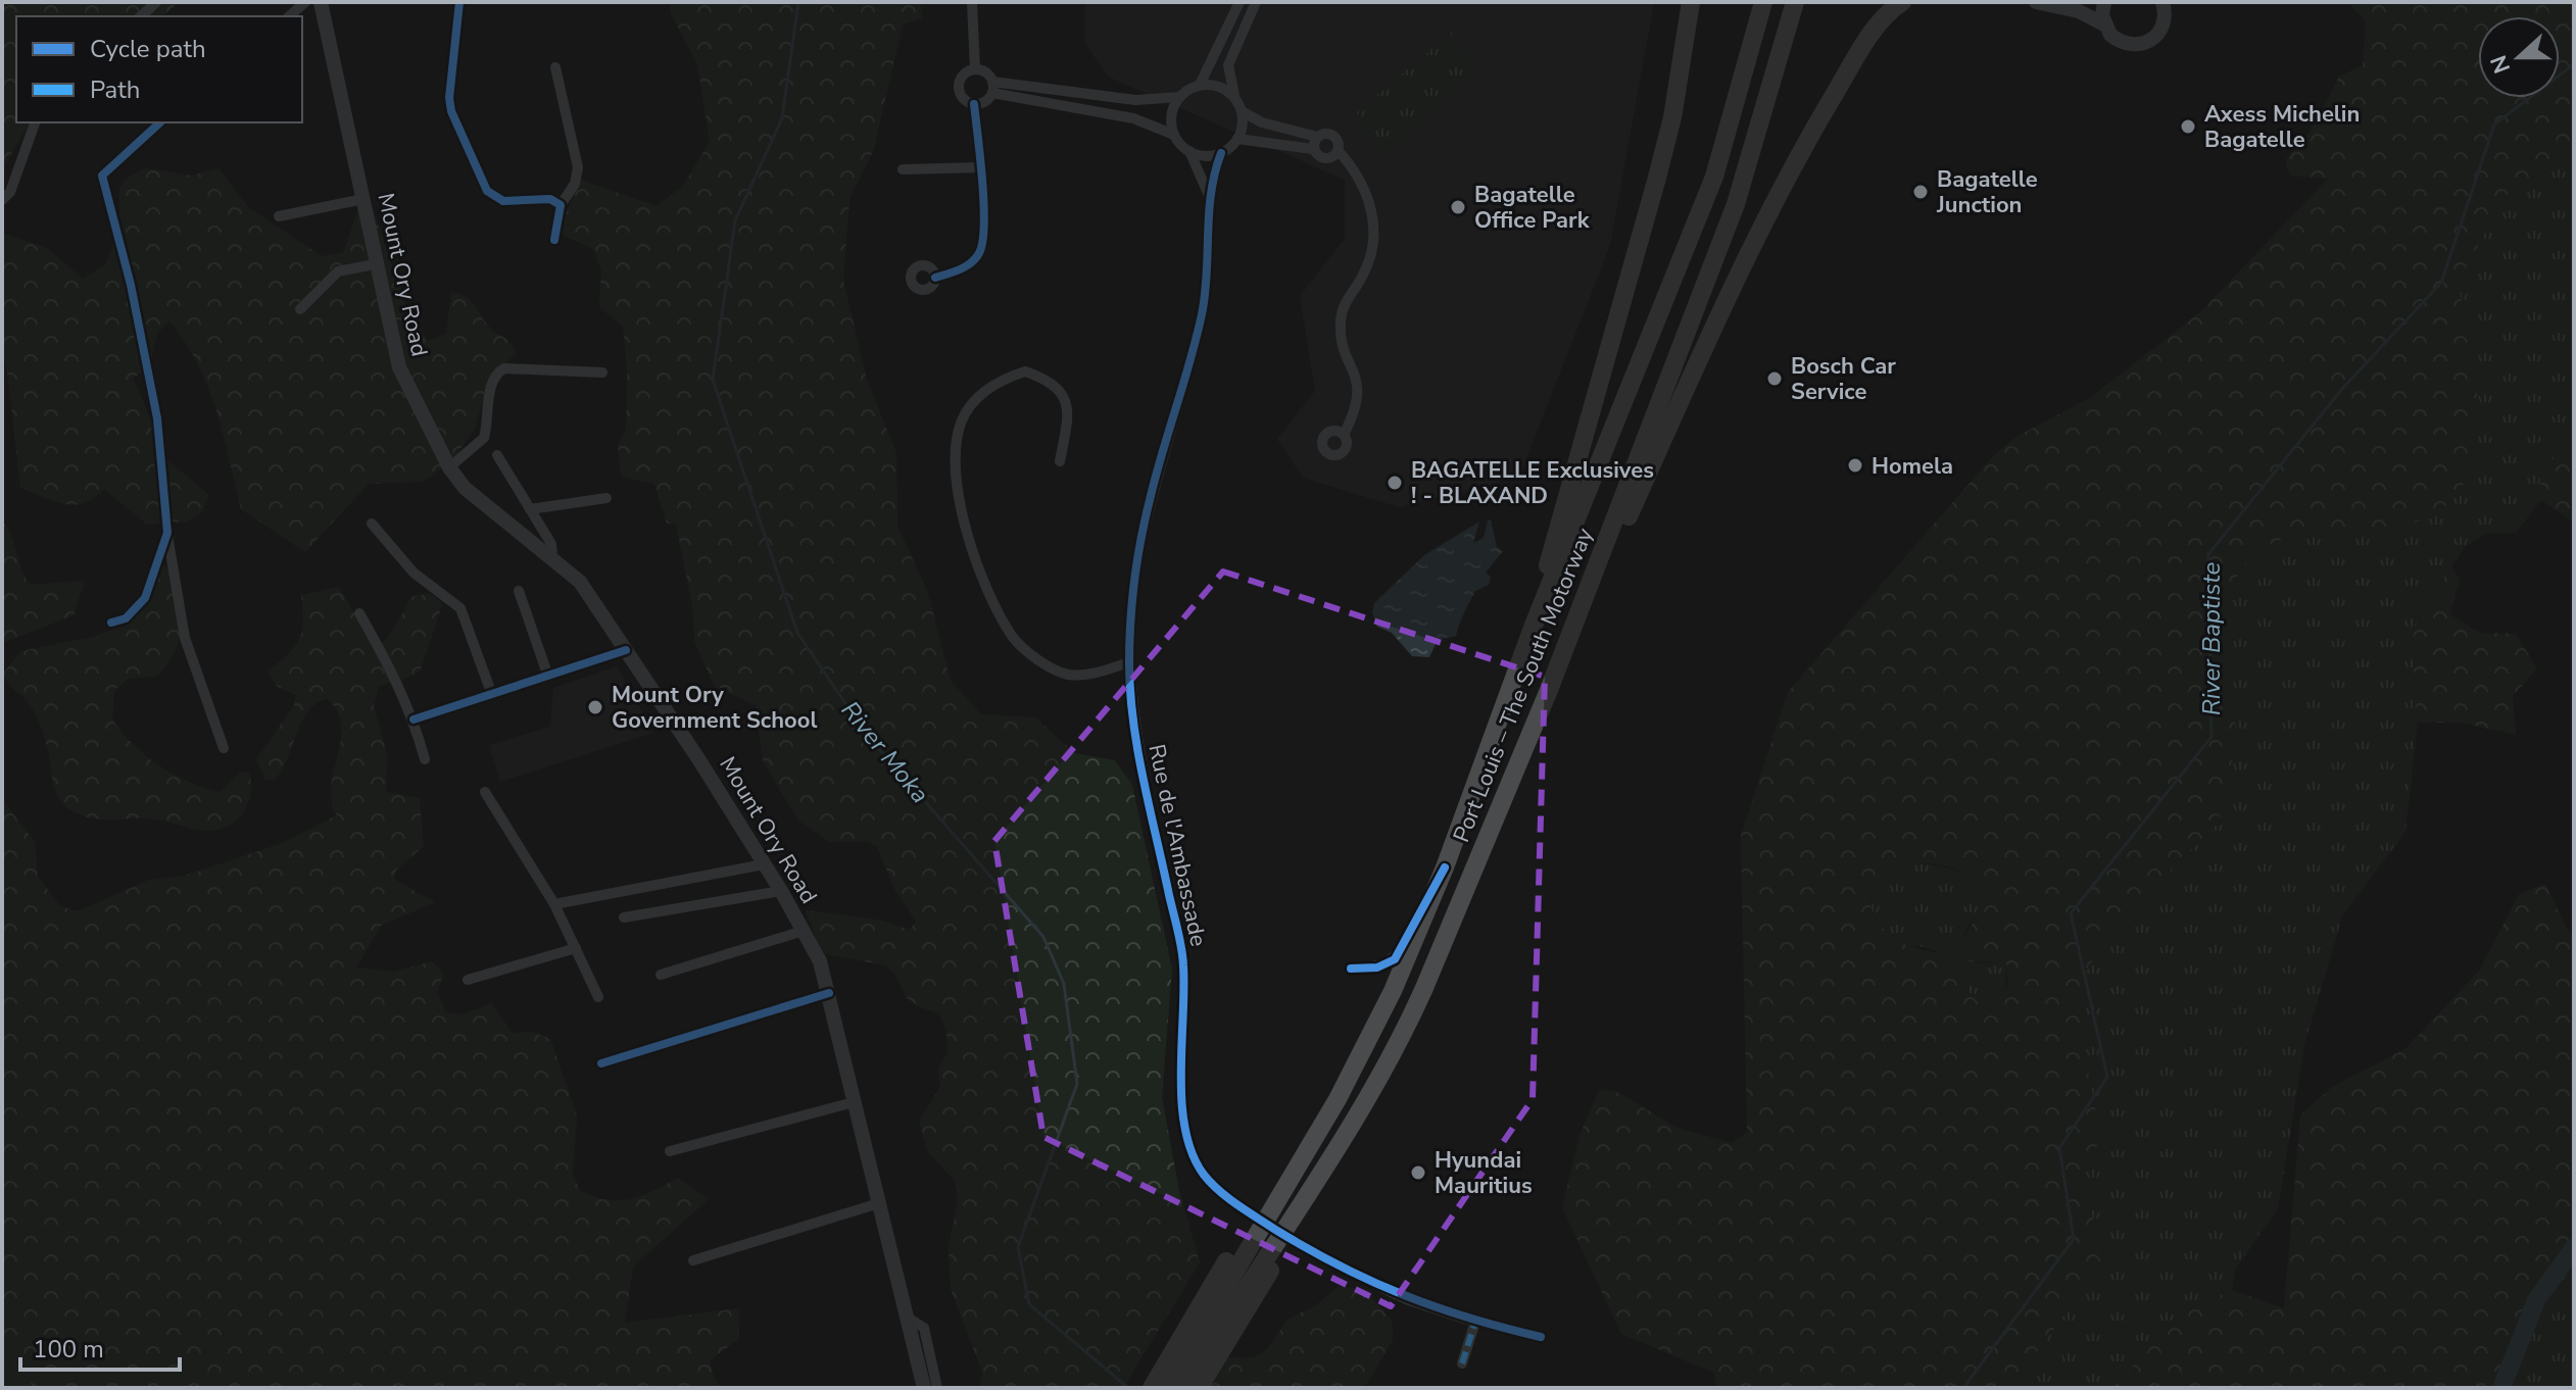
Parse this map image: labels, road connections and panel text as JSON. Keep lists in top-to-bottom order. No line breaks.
{"streets":{"highway":["Port Louis – The South Motorway"],"main road":["Mount Ory Road"],"street":["Rue de l'Ambassade"]},"water":["River Baptiste","River Moka"],"places":["Axess Michelin Bagatelle","Bagatelle Junction","Bagatelle Office Park","Bosch Car Service","Homela","BAGATELLE Exclusives ! - BLAXAND","Mount Ory Government School","Hyundai Mauritius"],"legend":["Cycle path","Path"],"scale_bar":"100 m","north":"left"}
